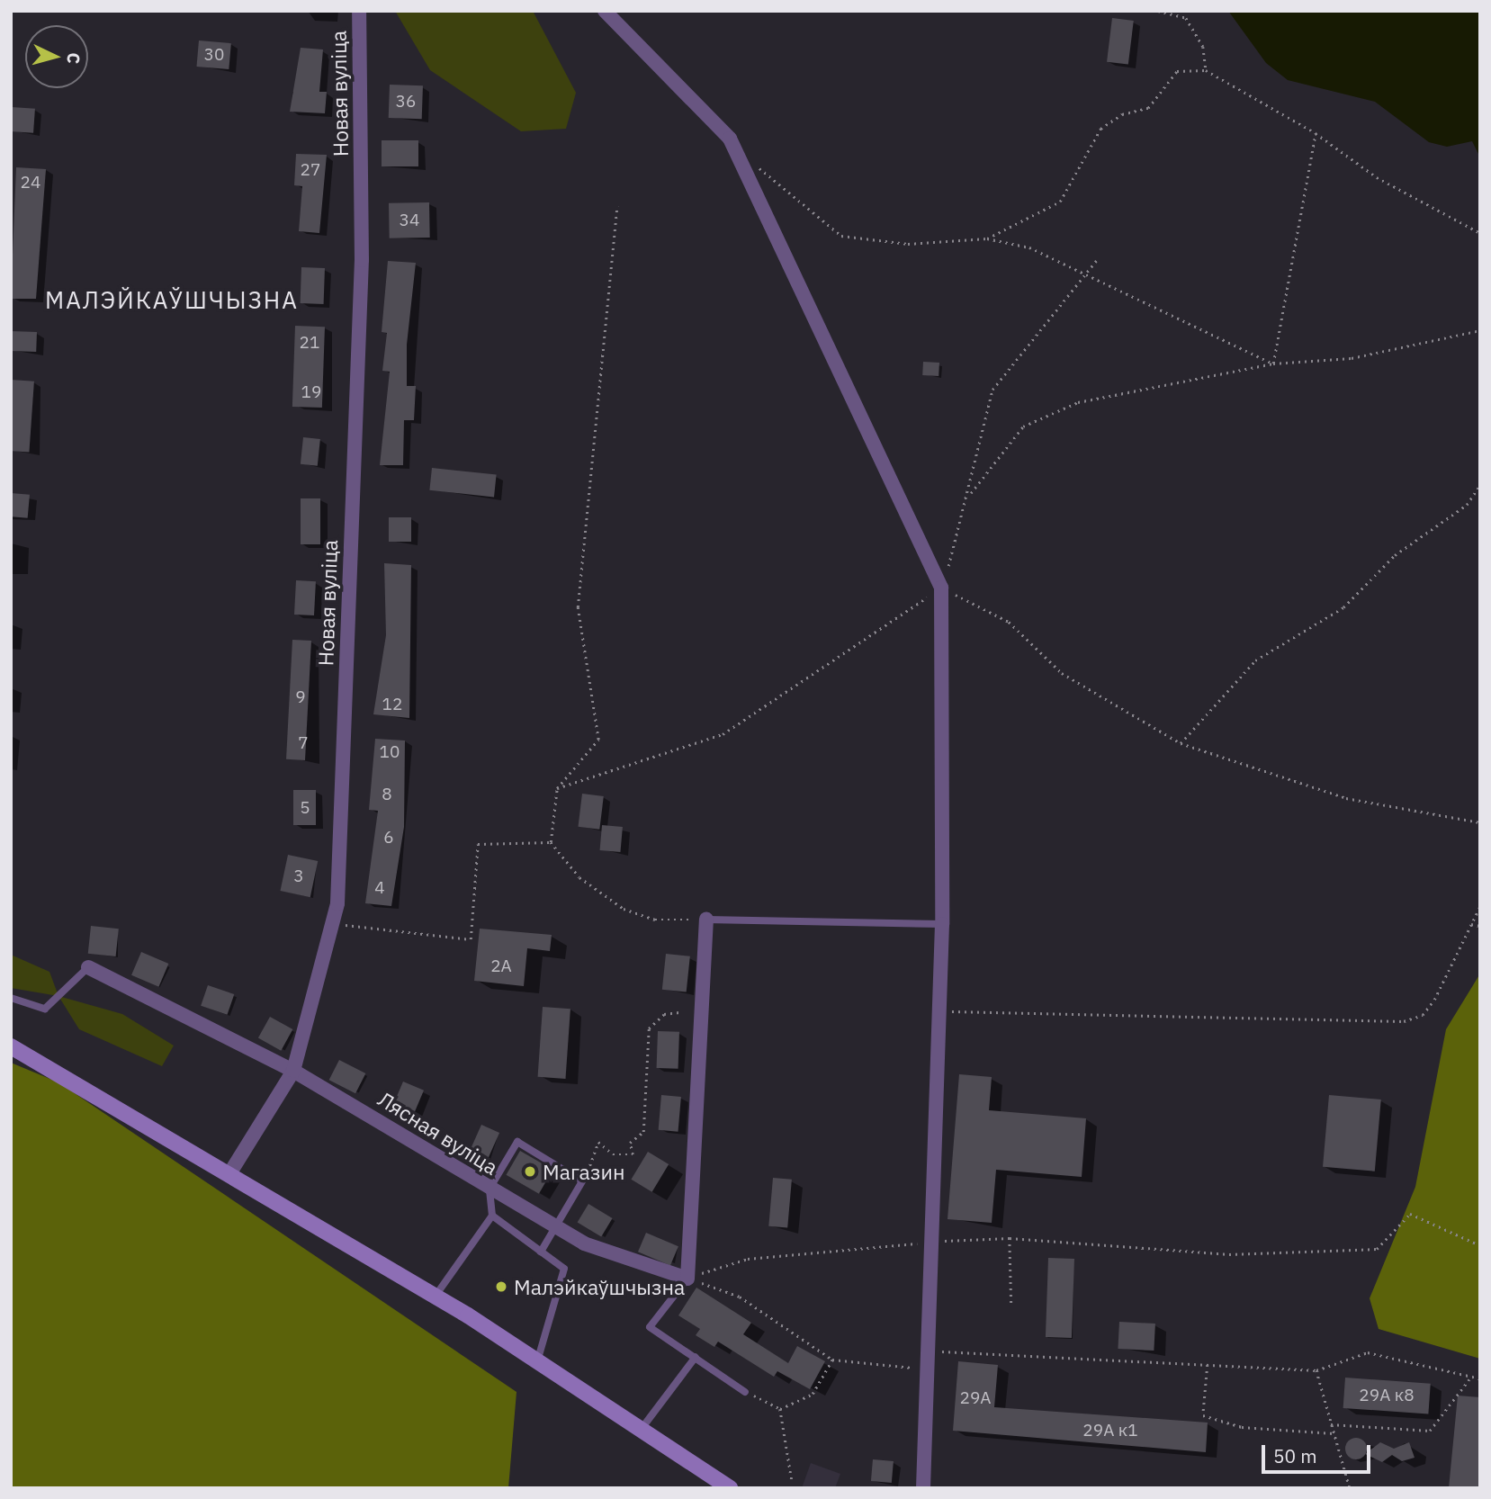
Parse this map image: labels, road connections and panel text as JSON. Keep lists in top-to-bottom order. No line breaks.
{"streets":{"street":["Новая вуліца","Лясная вуліца"]},"crossings":[["Новая вуліца","Лясная вуліца"]],"districts":["МАЛЭЙКАЎШЧЫЗНА"],"places":["Магазин","Малэйкаўшчызна"],"house_numbers":["30","36","27","24","34","21","19","9","12","7","10","8","5","6","3","4","2А","29А к8","29А","29А к1"],"scale_bar":"50 m","north":"right"}
